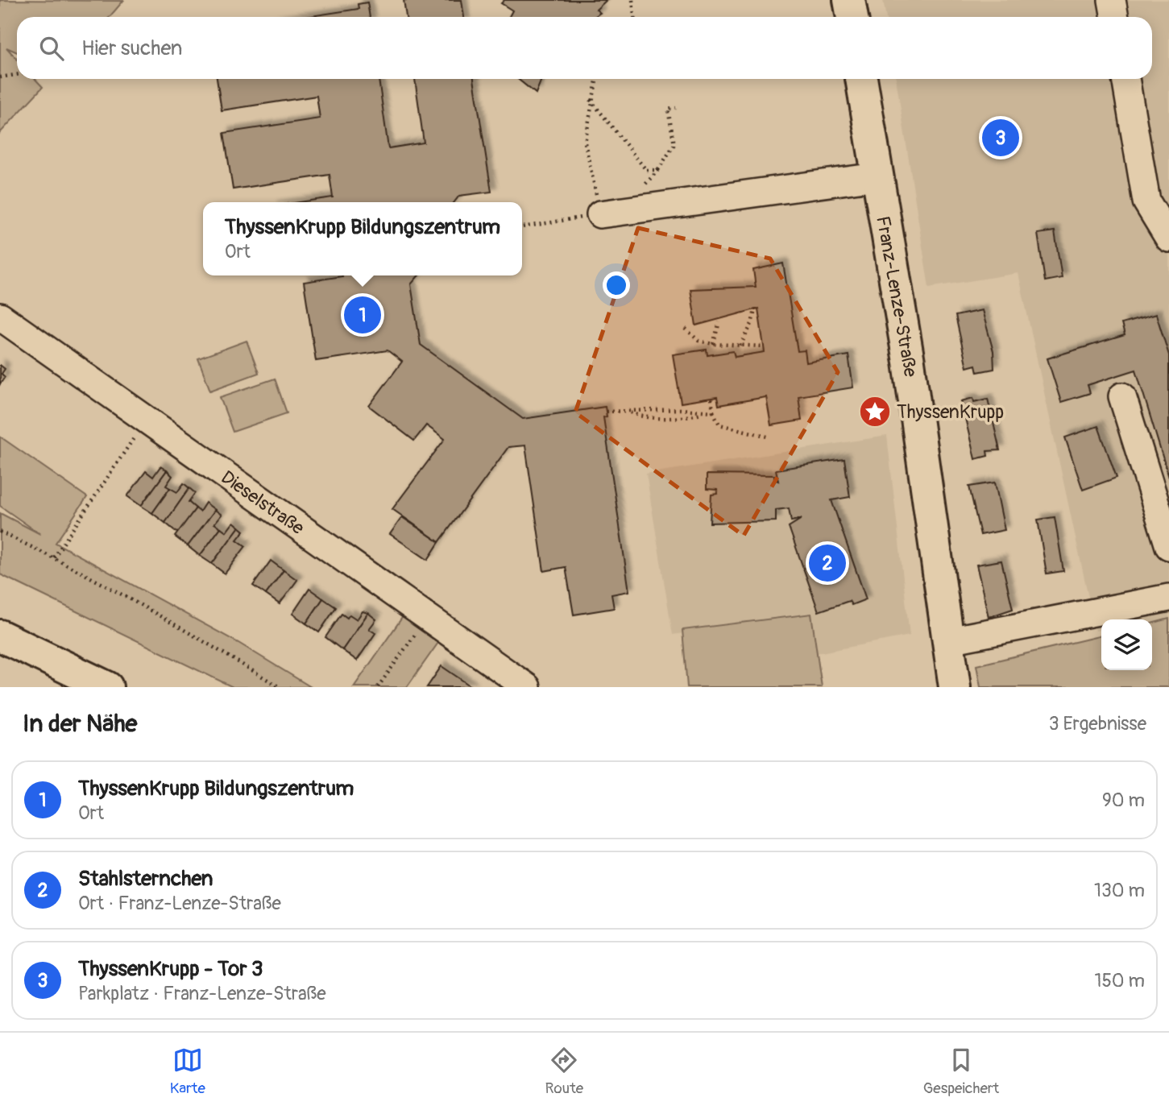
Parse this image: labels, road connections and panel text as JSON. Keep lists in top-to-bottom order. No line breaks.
{"streets":{"main road":["Franz-Lenze-Straße"],"street":["Dieselstraße"]},"places":{"place":["ThyssenKrupp"]},"page":{"search":"Hier suchen","pins":["3","1","2"],"popup":["ThyssenKrupp Bildungszentrum","Ort"],"heading":["In der Nähe","3 Ergebnisse"],"list":[{"mark":"1","name":"ThyssenKrupp Bildungszentrum","note":"Ort","value":"90 m"},{"mark":"2","name":"Stahlsternchen","note":"Ort · Franz-Lenze-Straße","value":"130 m"},{"mark":"3","name":"ThyssenKrupp - Tor 3","note":"Parkplatz · Franz-Lenze-Straße","value":"150 m"}],"nav":["Karte","Route","Gespeichert"]}}
